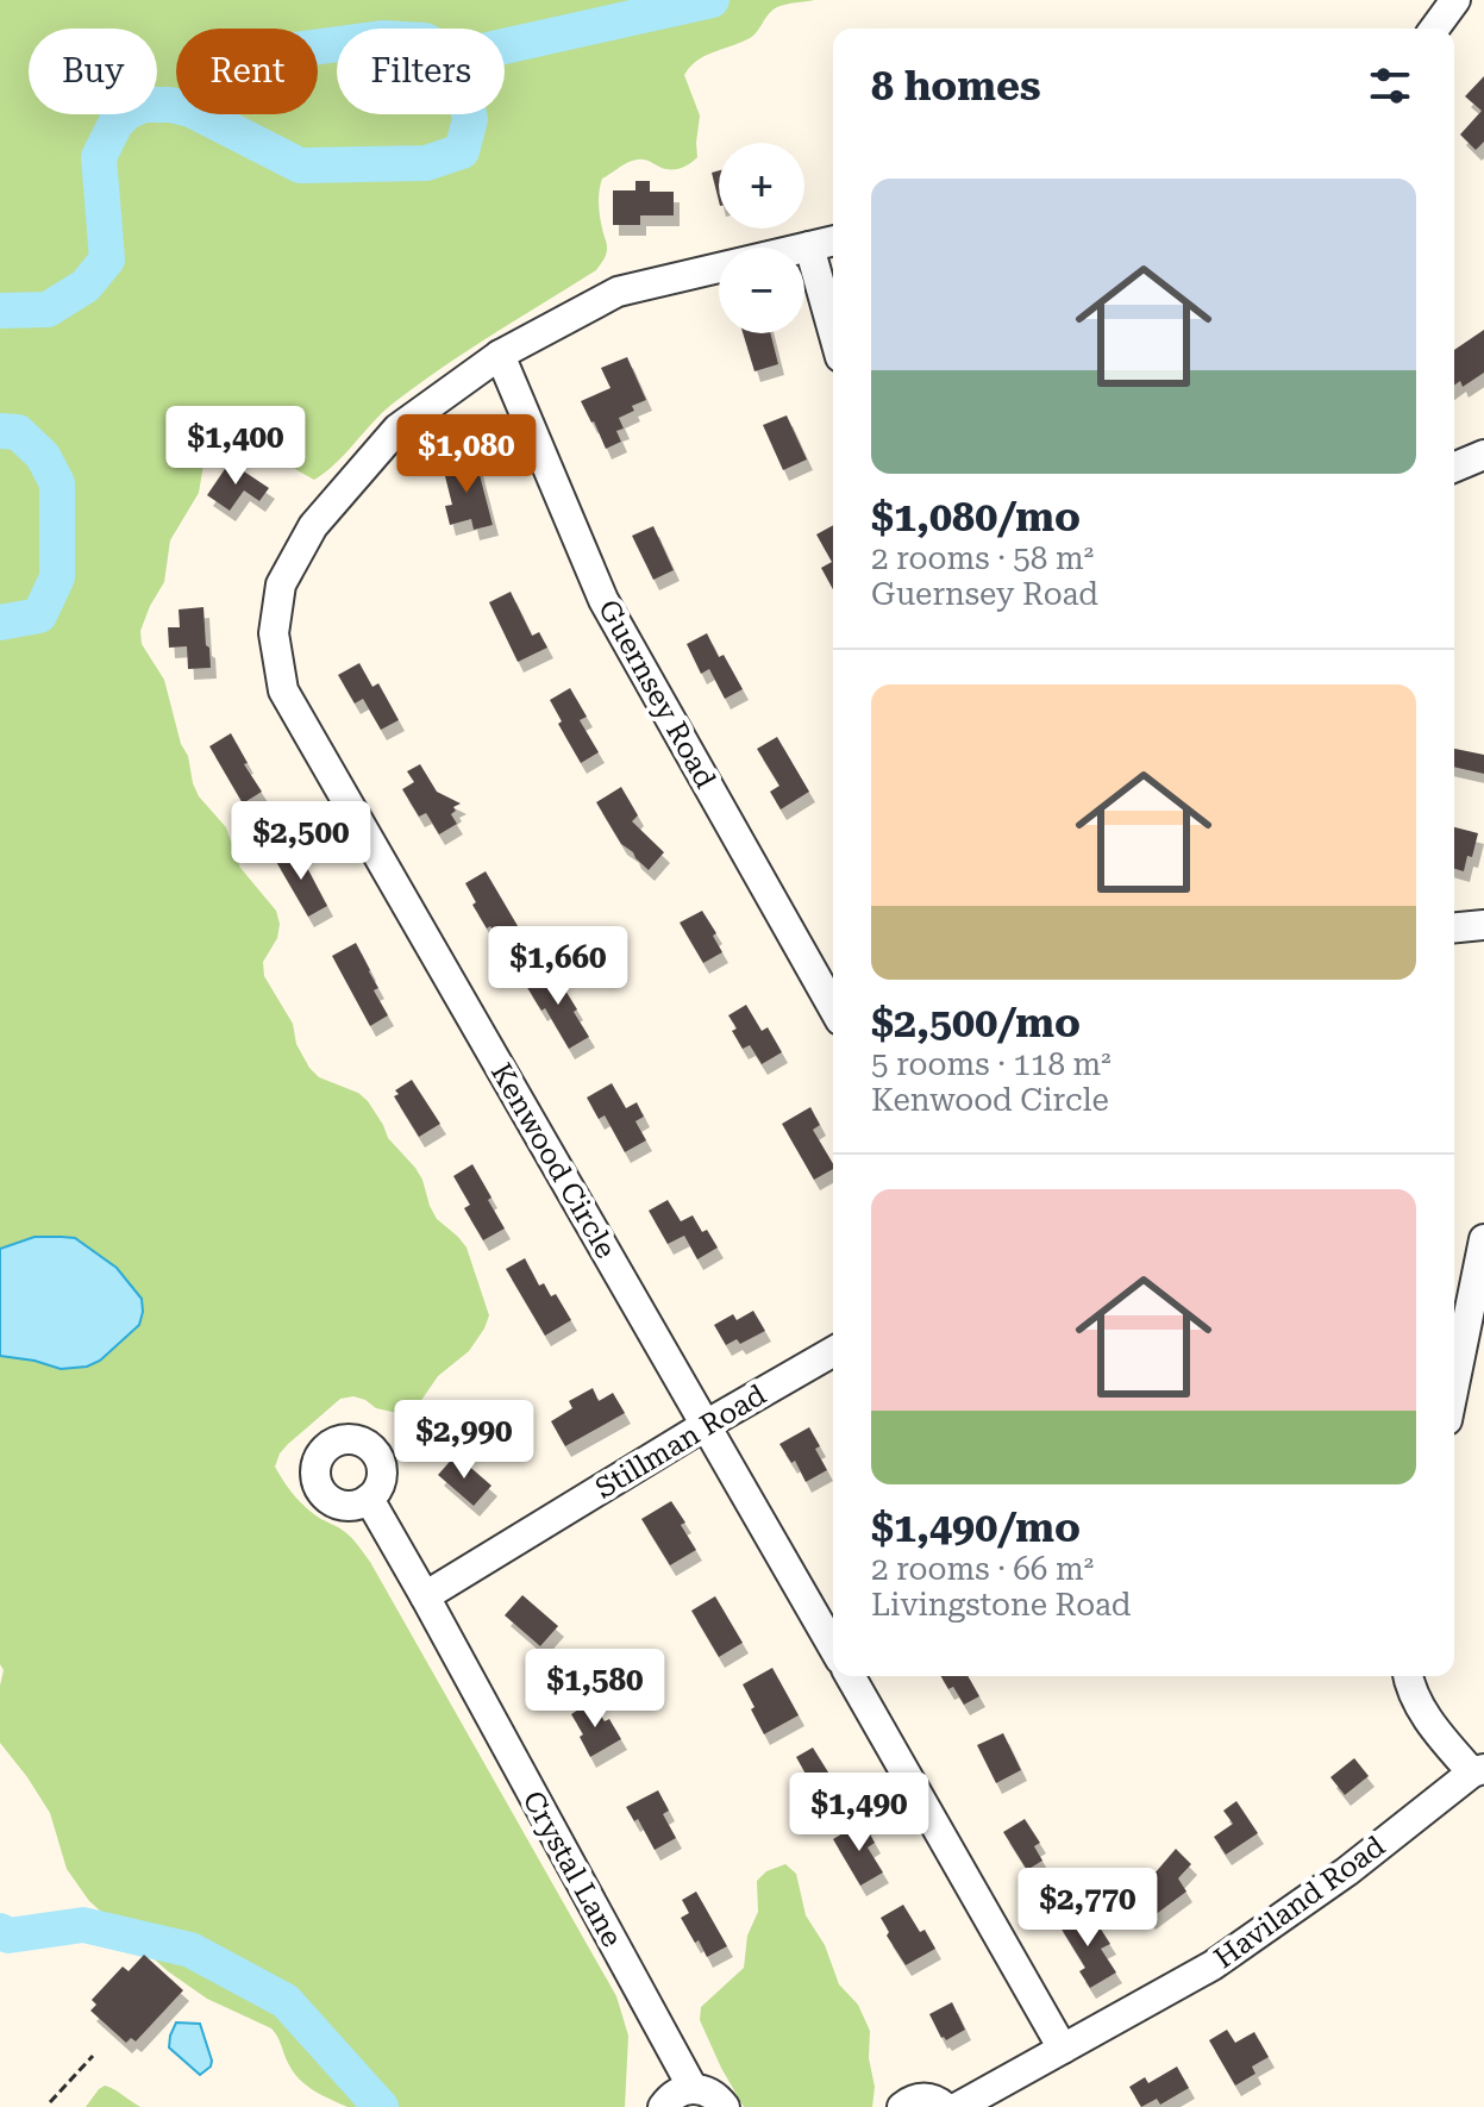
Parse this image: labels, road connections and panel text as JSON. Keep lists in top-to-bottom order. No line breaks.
{"streets":{"street":["Guernsey Road","Kenwood Circle","Stillman Road","Crystal Lane","Haviland Road"]},"crossings":[["Guernsey Road","Kenwood Circle"],["Kenwood Circle","Stillman Road"],["Stillman Road","Crystal Lane"]],"page":{"chip":["Buy","Rent","Filters"],"heading":"8 homes","map_buttons":["+","−"],"list":[{"name":"$1,080/mo","note":"2 rooms · 58 m² · Guernsey Road"},{"name":"$2,500/mo","note":"5 rooms · 118 m² · Kenwood Circle"},{"name":"$1,490/mo","note":"2 rooms · 66 m² · Livingstone Road"}],"price":["$1,400","$1,080","$2,500","$1,660","$2,990","$1,580","$1,490","$2,770"]}}
